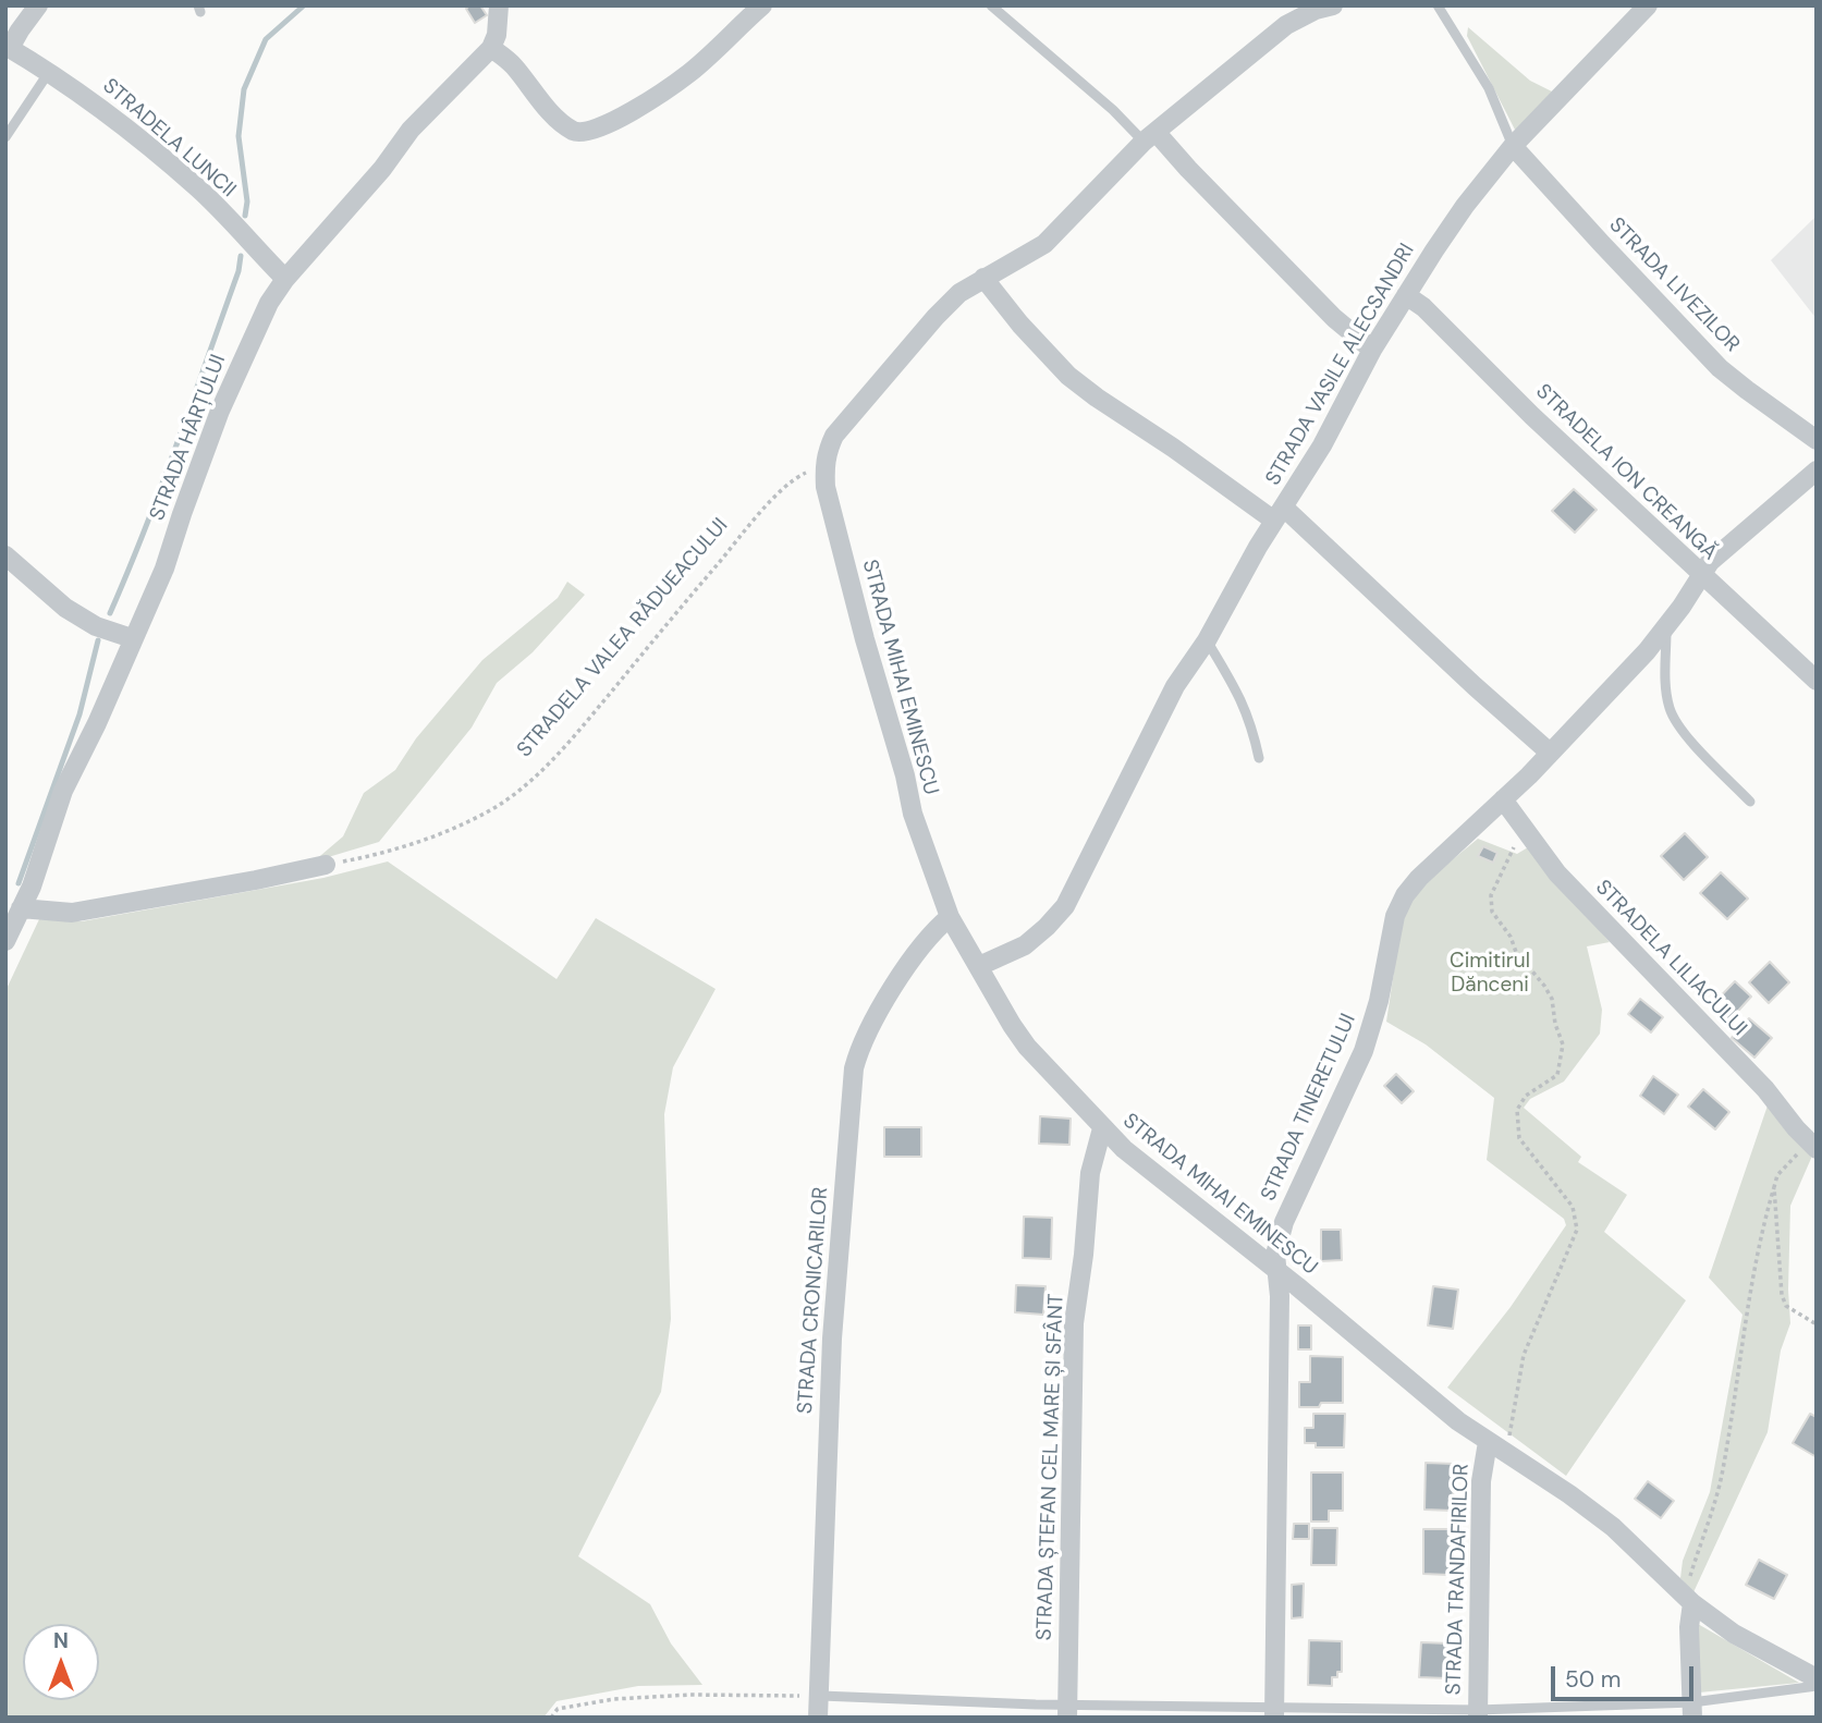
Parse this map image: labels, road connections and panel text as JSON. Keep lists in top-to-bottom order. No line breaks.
{"streets":{"street":["STRADELA LUNCII","STRADA LIVEZILOR","STRADA VASILE ALECSANDRI","STRADA HÂRȚULUI","STRADELA ION CREANGĂ","STRADA MIHAI EMINESCU","STRADELA LILIACULUI","STRADA TINERETULUI","STRADA CRONICARILOR","STRADA ȘTEFAN CEL MARE ȘI SFÂNT","STRADA TRANDAFIRILOR"],"path":["STRADELA VALEA RĂDUEACULUI"]},"crossings":[["STRADELA LUNCII","STRADA HÂRȚULUI"],["STRADA LIVEZILOR","STRADA VASILE ALECSANDRI"],["STRADA VASILE ALECSANDRI","STRADELA ION CREANGĂ"],["STRADA VASILE ALECSANDRI","STRADA MIHAI EMINESCU"],["STRADA VASILE ALECSANDRI","STRADA TINERETULUI"],["STRADELA ION CREANGĂ","STRADA TINERETULUI"],["STRADELA VALEA RĂDUEACULUI","STRADA MIHAI EMINESCU"],["STRADA MIHAI EMINESCU","STRADA TINERETULUI"],["STRADA MIHAI EMINESCU","STRADA CRONICARILOR"],["STRADA MIHAI EMINESCU","STRADA ȘTEFAN CEL MARE ȘI SFÂNT"],["STRADA MIHAI EMINESCU","STRADA TRANDAFIRILOR"],["STRADELA LILIACULUI","STRADA TINERETULUI"]],"parks":["Cimitirul Dănceni"],"scale_bar":"50 m","north":"top"}
